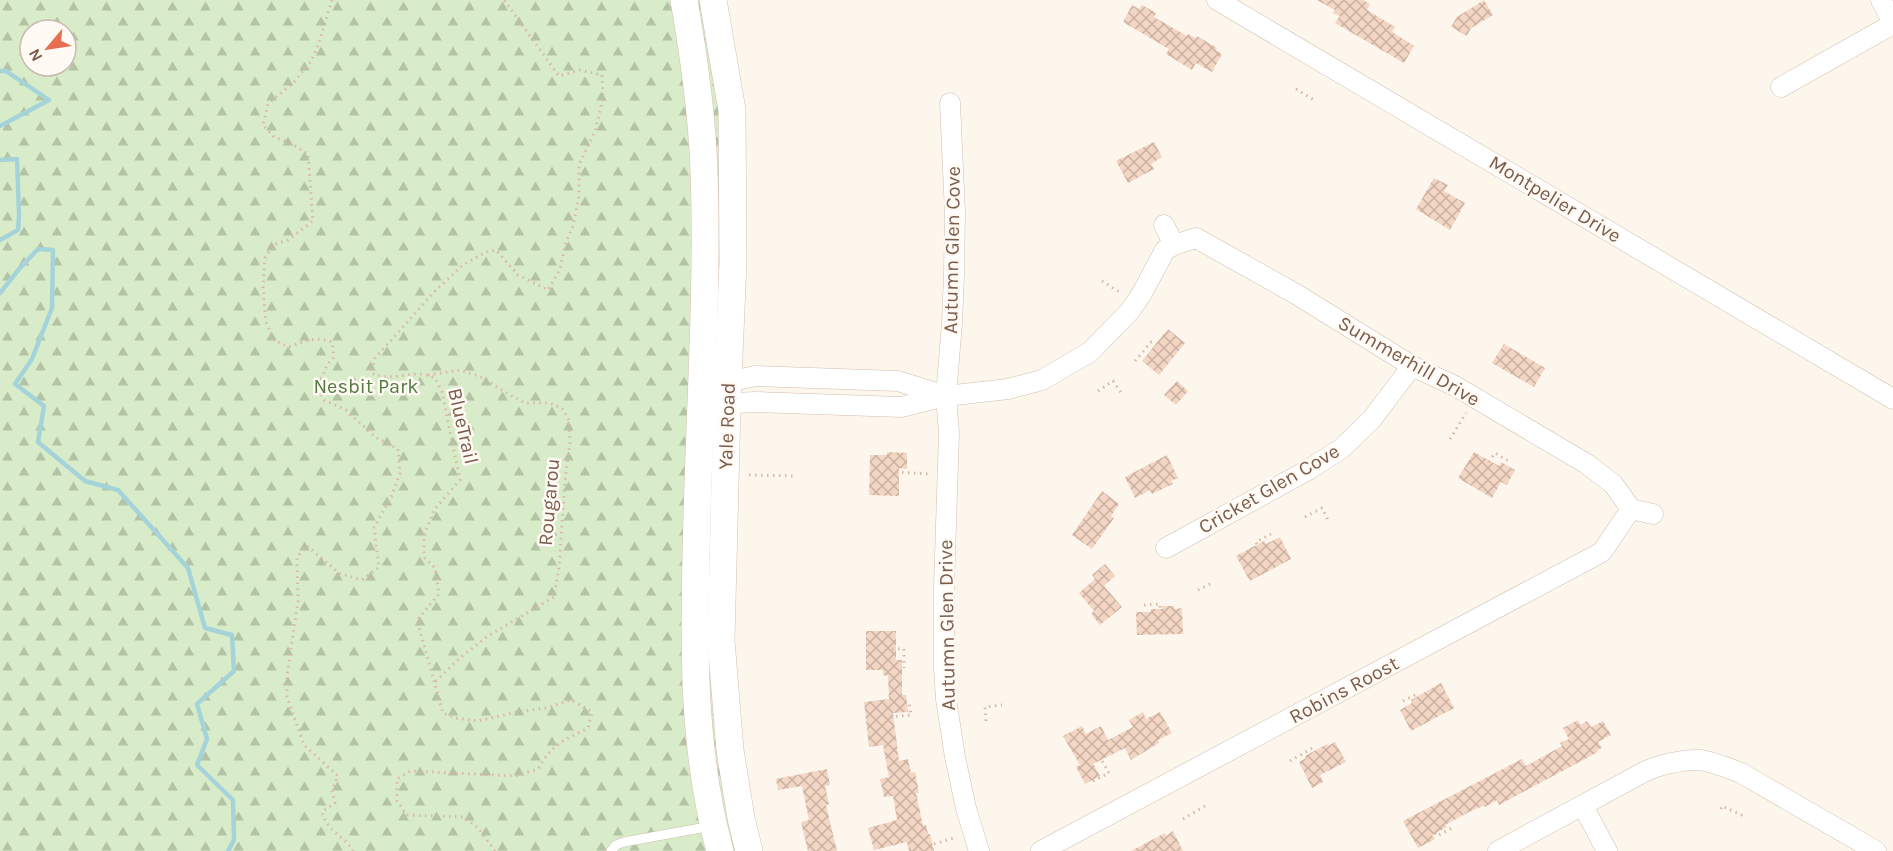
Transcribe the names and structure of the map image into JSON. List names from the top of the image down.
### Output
{
  "streets": {
    "main road": ["Yale Road"],
    "street": [
      "Montpelier Drive",
      "Autumn Glen Cove",
      "Summerhill Drive",
      "Cricket Glen Cove",
      "Autumn Glen Drive",
      "Robins Roost"
    ],
    "path": ["BlueTrail", "Rougarou"]
  },
  "crossings": [
    ["Autumn Glen Cove", "Autumn Glen Drive"],
    ["Summerhill Drive", "Cricket Glen Cove"],
    ["Summerhill Drive", "Robins Roost"],
    ["BlueTrail", "Rougarou"]
  ],
  "parks": ["Nesbit Park"],
  "north": "bottom left"
}
